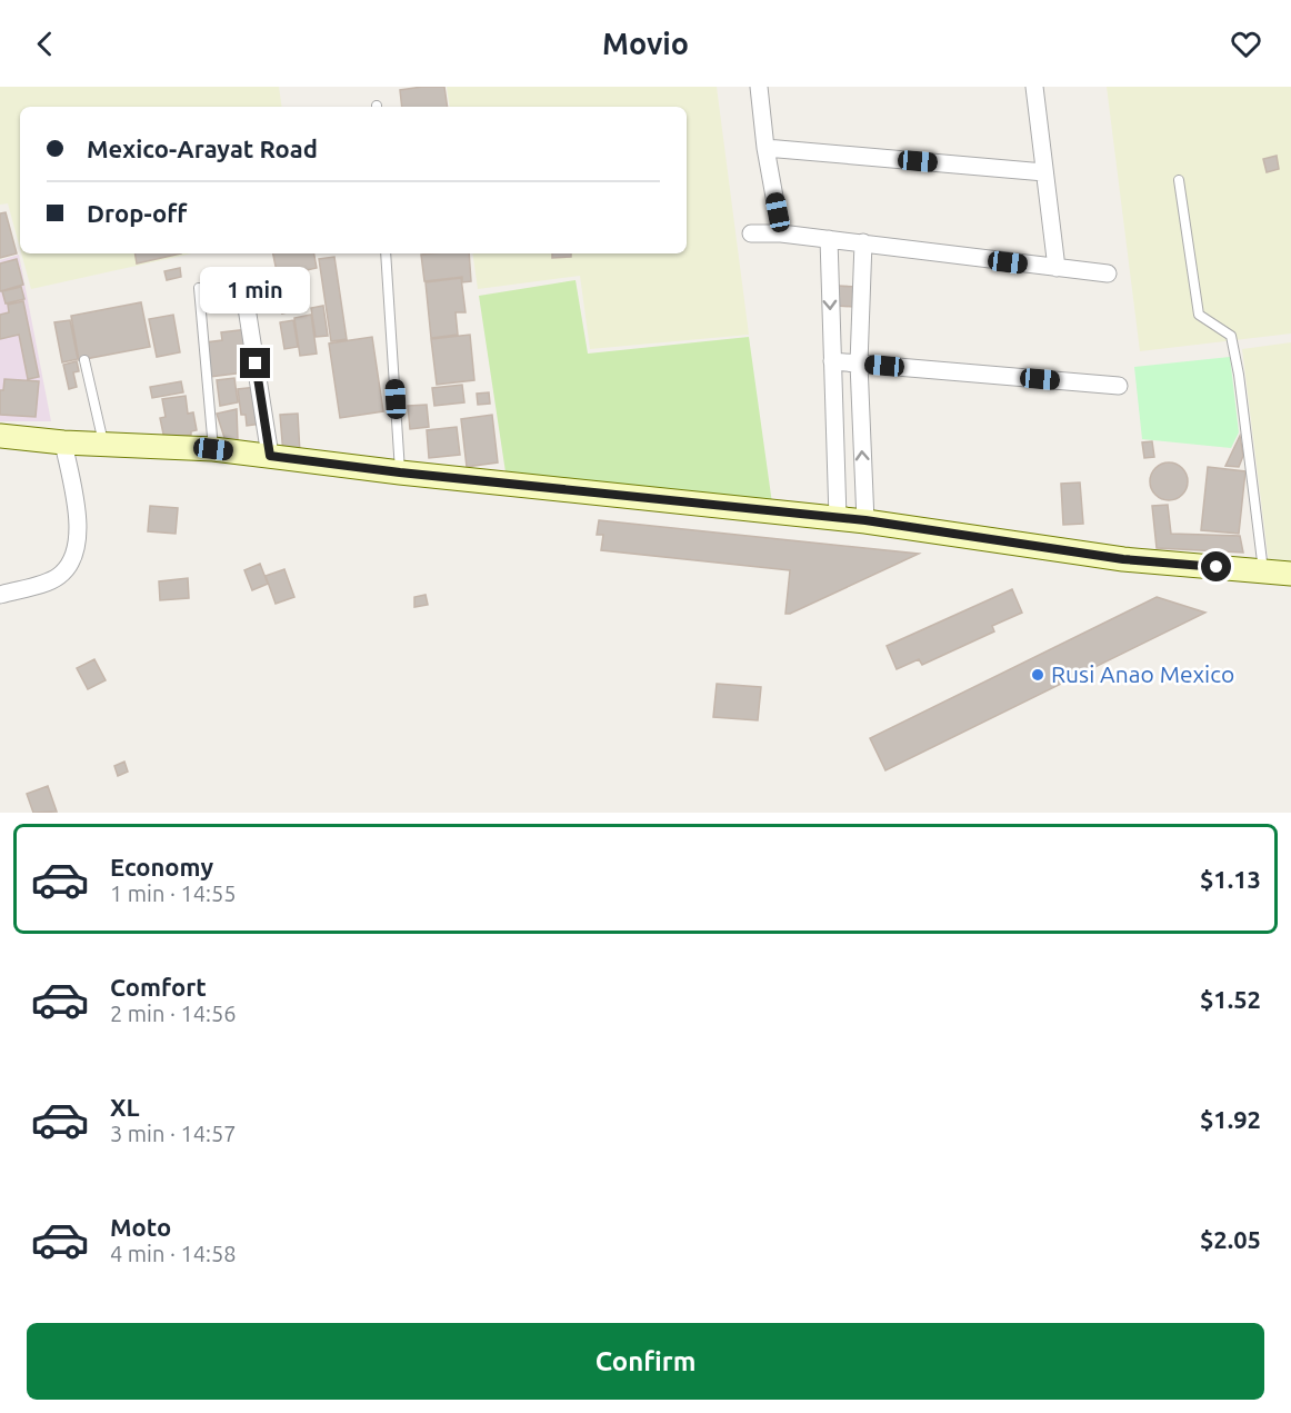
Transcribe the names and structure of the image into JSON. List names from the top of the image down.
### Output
{
  "places": ["Rusi Anao Mexico"],
  "page": {
    "header": "Movio",
    "banner": ["Mexico-Arayat Road", "Drop-off"],
    "bubble": "1 min",
    "list": [
      {
        "name": "Economy",
        "note": "1 min · 14:55",
        "value": "$1.13"
      },
      {
        "name": "Comfort",
        "note": "2 min · 14:56",
        "value": "$1.52"
      },
      {
        "name": "XL",
        "note": "3 min · 14:57",
        "value": "$1.92"
      },
      {
        "name": "Moto",
        "note": "4 min · 14:58",
        "value": "$2.05"
      }
    ],
    "buttons": "Confirm"
  }
}
